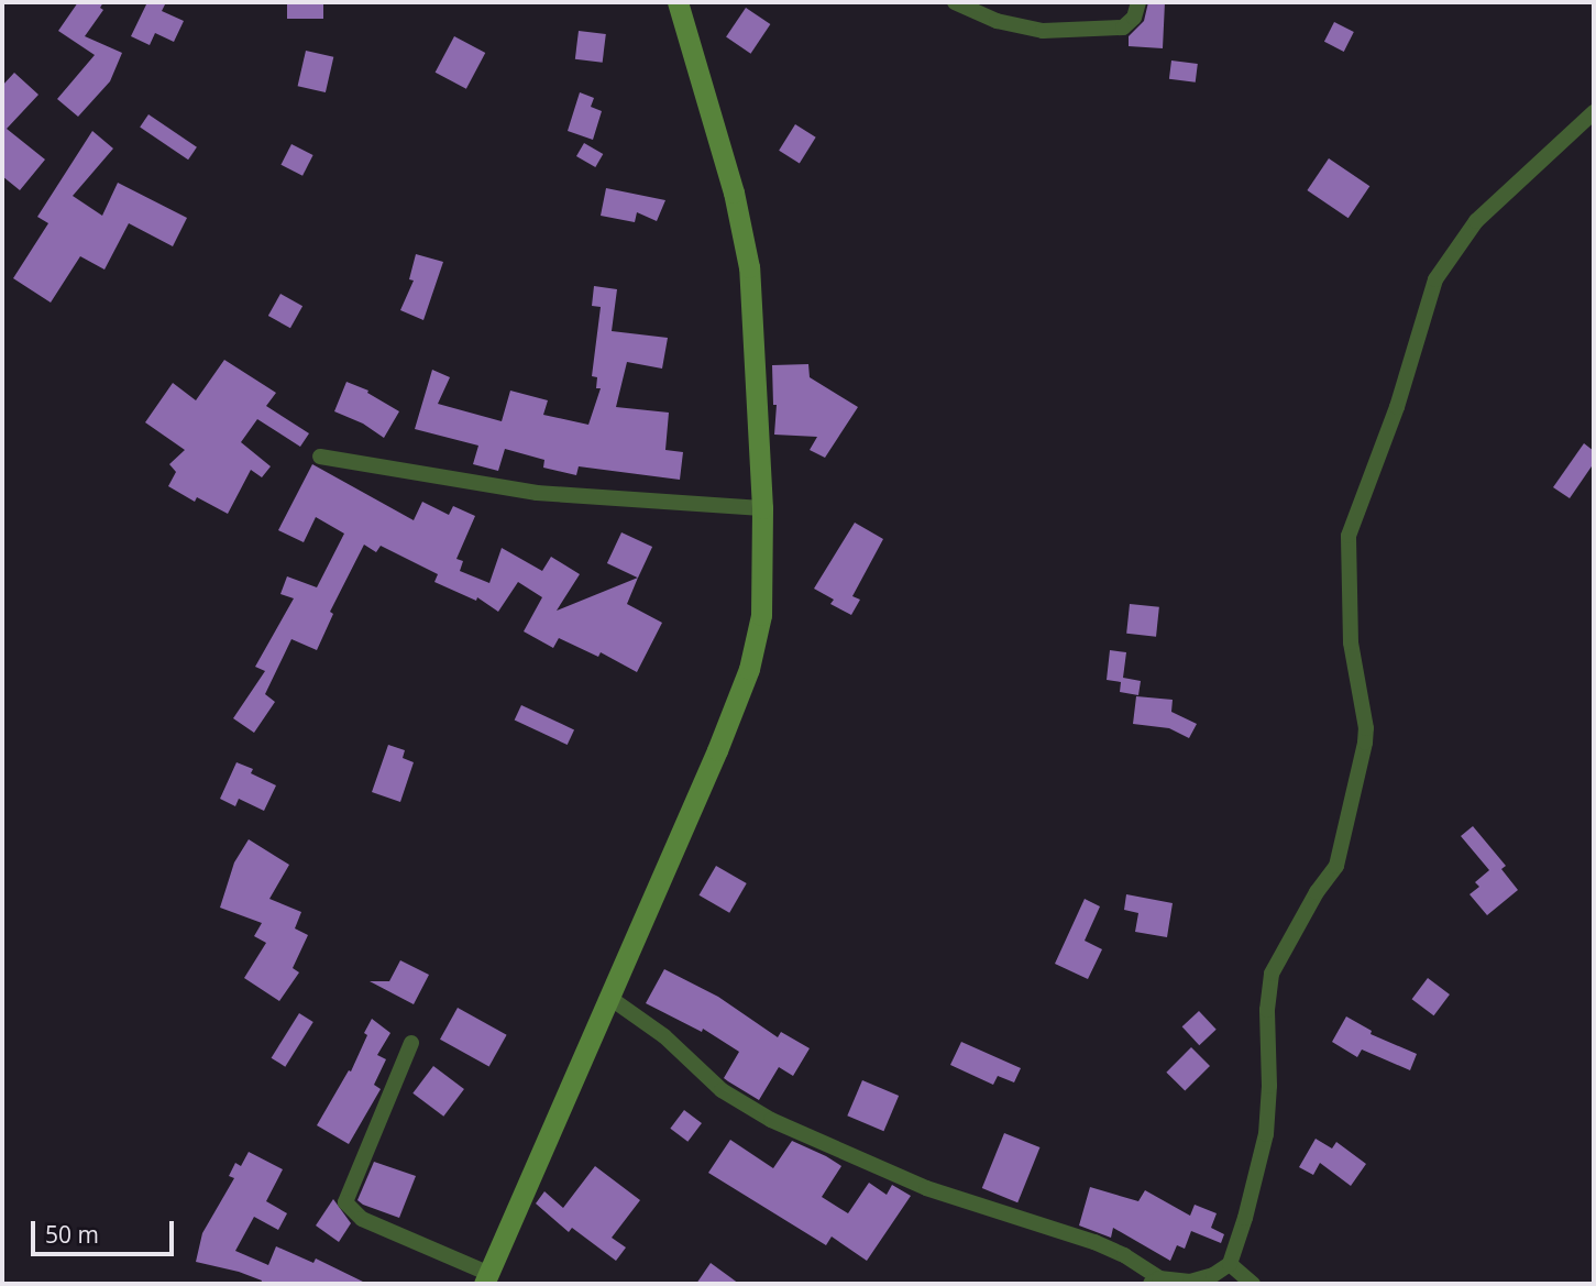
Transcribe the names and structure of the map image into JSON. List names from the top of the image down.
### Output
{
  "scale_bar": "50 m"
}
